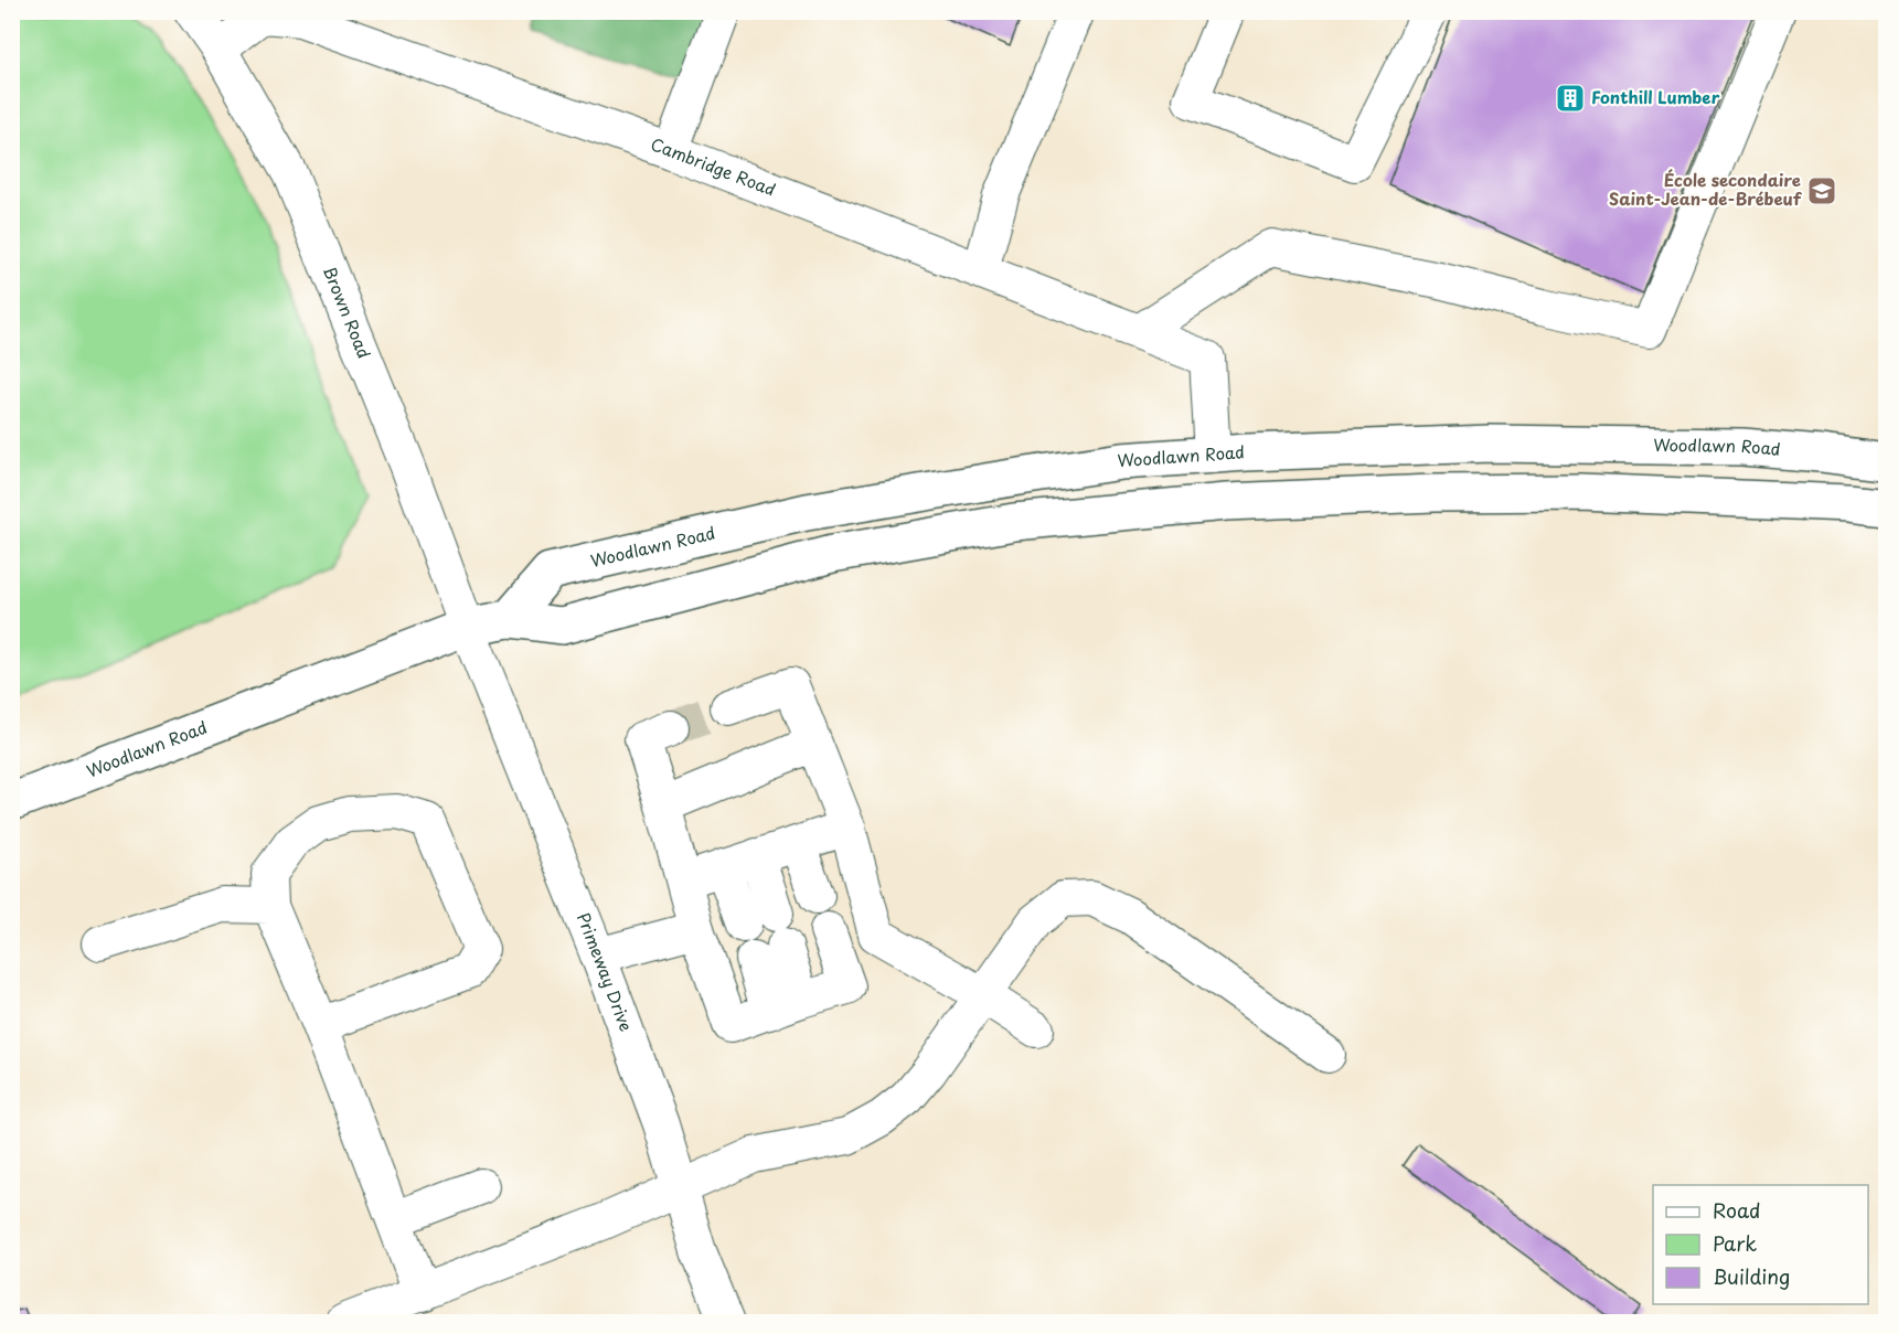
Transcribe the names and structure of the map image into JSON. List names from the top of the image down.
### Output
{
  "streets": {
    "main road": ["Woodlawn Road"],
    "street": ["Cambridge Road", "Brown Road", "Primeway Drive"]
  },
  "crossings": [
    ["Cambridge Road", "Brown Road"],
    ["Cambridge Road", "Woodlawn Road"],
    ["Brown Road", "Woodlawn Road"],
    ["Brown Road", "Primeway Drive"],
    ["Woodlawn Road", "Primeway Drive"]
  ],
  "places": {
    "building": ["Fonthill Lumber"],
    "school or university": ["École secondaire Saint-Jean-de-Brébeuf"]
  },
  "legend": ["Road", "Park", "Building"]
}
